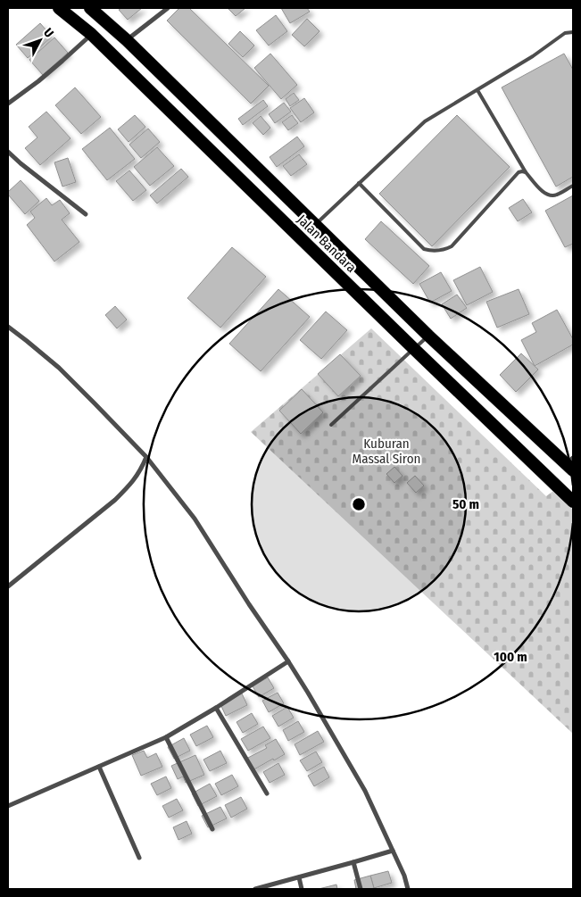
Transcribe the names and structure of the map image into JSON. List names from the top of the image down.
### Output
{
  "streets": {
    "highway": ["Jalan Bandara"]
  },
  "parks": ["Kuburan Massal Siron"],
  "north": "top right",
  "rings": ["50 m", "100 m"]
}
